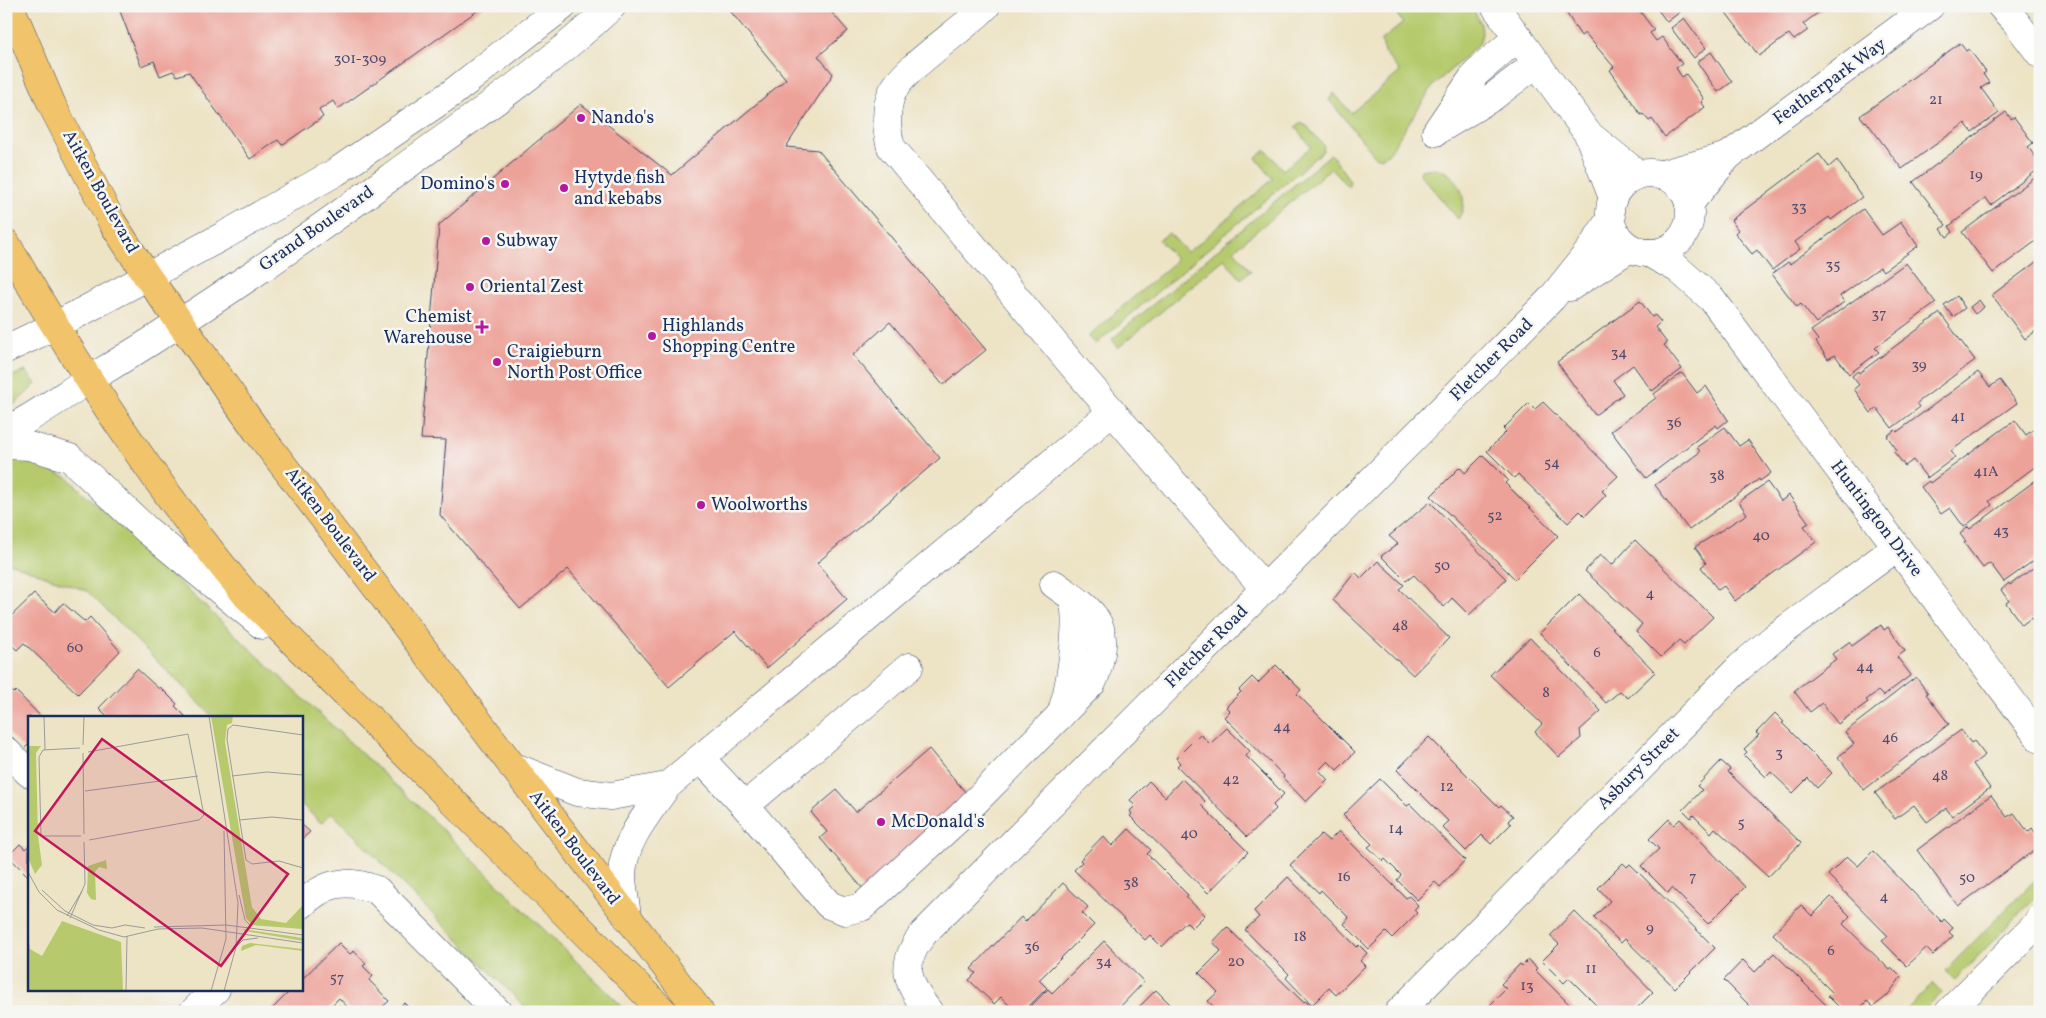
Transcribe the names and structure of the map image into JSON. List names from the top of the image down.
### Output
{
  "streets": {
    "main road": ["Aitken Boulevard"],
    "street": [
      "Featherpark Way",
      "Grand Boulevard",
      "Fletcher Road",
      "Huntington Drive",
      "Asbury Street"
    ]
  },
  "crossings": [
    ["Featherpark Way", "Fletcher Road"],
    ["Featherpark Way", "Huntington Drive"],
    ["Aitken Boulevard", "Grand Boulevard"],
    ["Fletcher Road", "Huntington Drive"],
    ["Huntington Drive", "Asbury Street"]
  ],
  "places": {
    "other": [
      "Nando's",
      "Domino's",
      "Hytyde fish and kebabs",
      "Subway",
      "Oriental Zest",
      "Highlands Shopping Centre",
      "Craigieburn North Post Office",
      "Woolworths",
      "McDonald's"
    ],
    "health": ["Chemist Warehouse"]
  },
  "house_numbers": [
    "301-309",
    "21",
    "19",
    "33",
    "35",
    "37",
    "34",
    "39",
    "41",
    "36",
    "54",
    "41A",
    "38",
    "52",
    "43",
    "40",
    "50",
    "4",
    "48",
    "60",
    "6",
    "44",
    "8",
    "44",
    "46",
    "3",
    "48",
    "42",
    "12",
    "5",
    "14",
    "40",
    "16",
    "7",
    "50",
    "38",
    "4",
    "9",
    "18",
    "36",
    "6",
    "34",
    "20",
    "11",
    "57",
    "13"
  ]
}
